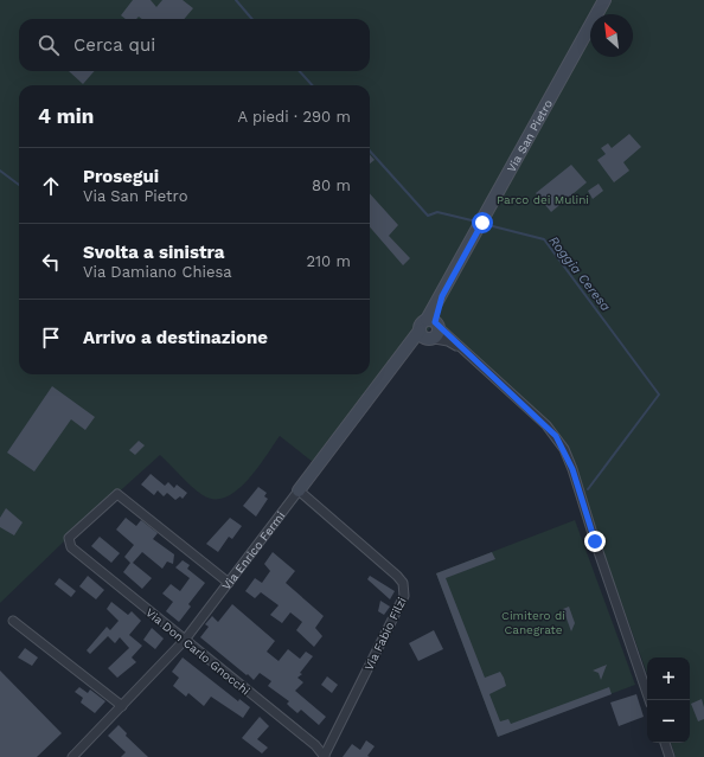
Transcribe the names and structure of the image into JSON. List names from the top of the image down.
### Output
{
  "streets": {
    "street": [
      "Via San Pietro",
      "Via Enrico Fermi",
      "Via Fabio Filzi",
      "Via Don Carlo Gnocchi"
    ]
  },
  "crossings": [
    ["Via Enrico Fermi", "Via Fabio Filzi"],
    ["Via Enrico Fermi", "Via Don Carlo Gnocchi"],
    ["Via Fabio Filzi", "Via Don Carlo Gnocchi"]
  ],
  "water": ["Roggia Ceresa"],
  "parks": ["Parco dei Mulini", "Cimitero di Canegrate"],
  "north": "top left",
  "page": {
    "search": "Cerca qui",
    "heading": ["4 min", "A piedi · 290 m"],
    "list": [
      ["Prosegui", "Via San Pietro", "80 m"],
      ["Svolta a sinistra", "Via Damiano Chiesa", "210 m"],
      "Arrivo a destinazione"
    ],
    "map_buttons": ["+", "−"]
  }
}
